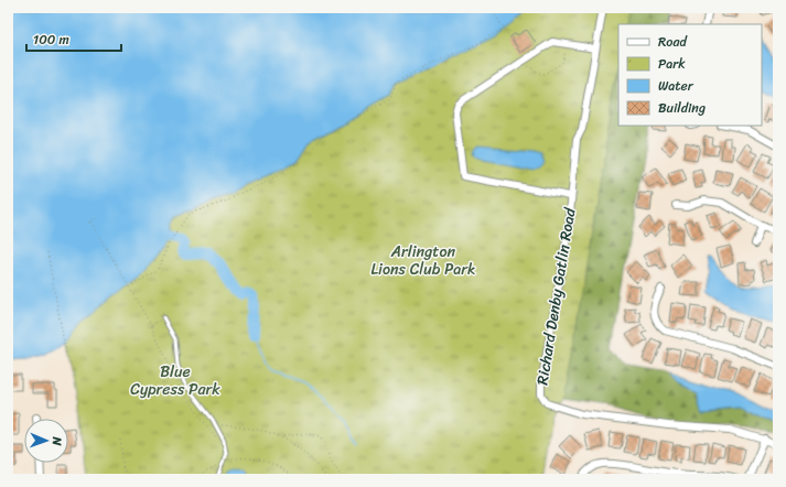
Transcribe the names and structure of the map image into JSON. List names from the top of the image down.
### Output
{
  "streets": {
    "street": ["Richard Denby Gatlin Road"]
  },
  "parks": ["Arlington Lions Club Park", "Blue Cypress Park"],
  "legend": [
    "Road",
    "Park",
    "Water",
    "Building"
  ],
  "scale_bar": "100 m",
  "north": "right"
}
